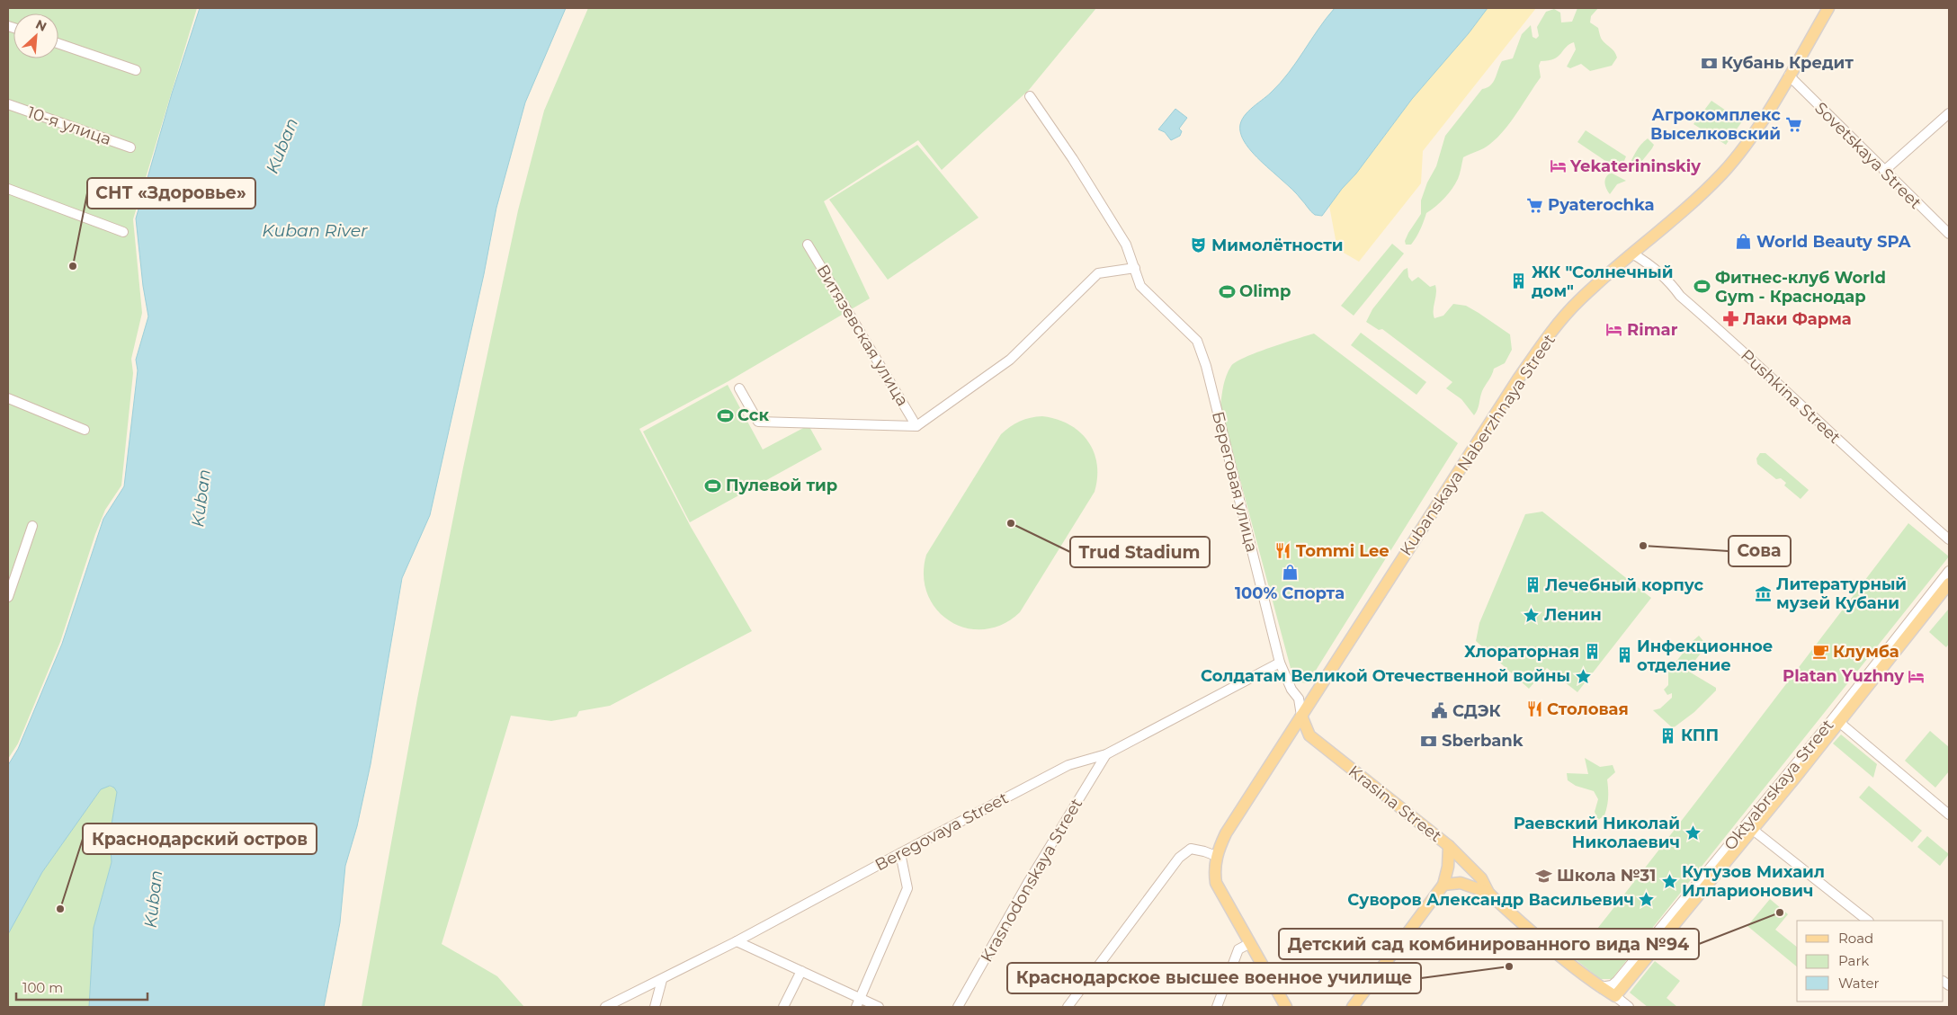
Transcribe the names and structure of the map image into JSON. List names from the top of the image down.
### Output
{
  "streets": {
    "main road": ["Kubanskaya Naberzhnaya Street", "Oktyabrskaya Street", "Krasina Street"],
    "street": [
      "10-я улица",
      "Sovetskaya Street",
      "Витязевская улица",
      "Pushkina Street",
      "Береговая улица",
      "Beregovaya Street",
      "Krasnodonskaya Street"
    ]
  },
  "crossings": [
    ["Sovetskaya Street", "Kubanskaya Naberzhnaya Street"],
    ["Pushkina Street", "Kubanskaya Naberzhnaya Street"],
    ["Kubanskaya Naberzhnaya Street", "Береговая улица"],
    ["Kubanskaya Naberzhnaya Street", "Krasina Street"],
    ["Береговая улица", "Krasina Street"],
    ["Береговая улица", "Beregovaya Street"],
    ["Oktyabrskaya Street", "Krasina Street"],
    ["Beregovaya Street", "Krasnodonskaya Street"]
  ],
  "water": ["Kuban", "Kuban River"],
  "places": {
    "bank": ["Кубань Кредит", "Sberbank"],
    "supermarket": ["Агрокомплекс Выселковский", "Pyaterochka"],
    "hotel": ["Yekaterininskiy", "Rimar", "Platan Yuzhny"],
    "shop": ["World Beauty SPA", "100% Спорта"],
    "theatre": ["Мимолётности"],
    "other": [
      "СНТ «Здоровье»",
      "Trud Stadium",
      "Сова",
      "Краснодарский остров",
      "Детский сад комбинированного вида №94",
      "Краснодарское высшее военное училище"
    ],
    "building": [
      "ЖК \"Солнечный дом\"",
      "Лечебный корпус",
      "Хлораторная",
      "Инфекционное отделение",
      "КПП"
    ],
    "sports": [
      "Фитнес-клуб World Gym - Краснодар",
      "Olimp",
      "Сск",
      "Пулевой тир"
    ],
    "pharmacy": ["Лаки Фарма"],
    "restaurant": ["Tommi Lee", "Столовая"],
    "museum": ["Литературный музей Кубани"],
    "place": [
      "Ленин",
      "Солдатам Великой Отечественной войны",
      "Раевский Николай Николаевич",
      "Кутузов Михаил Илларионович",
      "Суворов Александр Васильевич"
    ],
    "cafe": ["Клумба"],
    "public building": ["СДЭК"],
    "school or university": ["Школа №31"]
  },
  "legend": ["Road", "Park", "Water"],
  "scale_bar": "100 m",
  "north": "top right"
}
